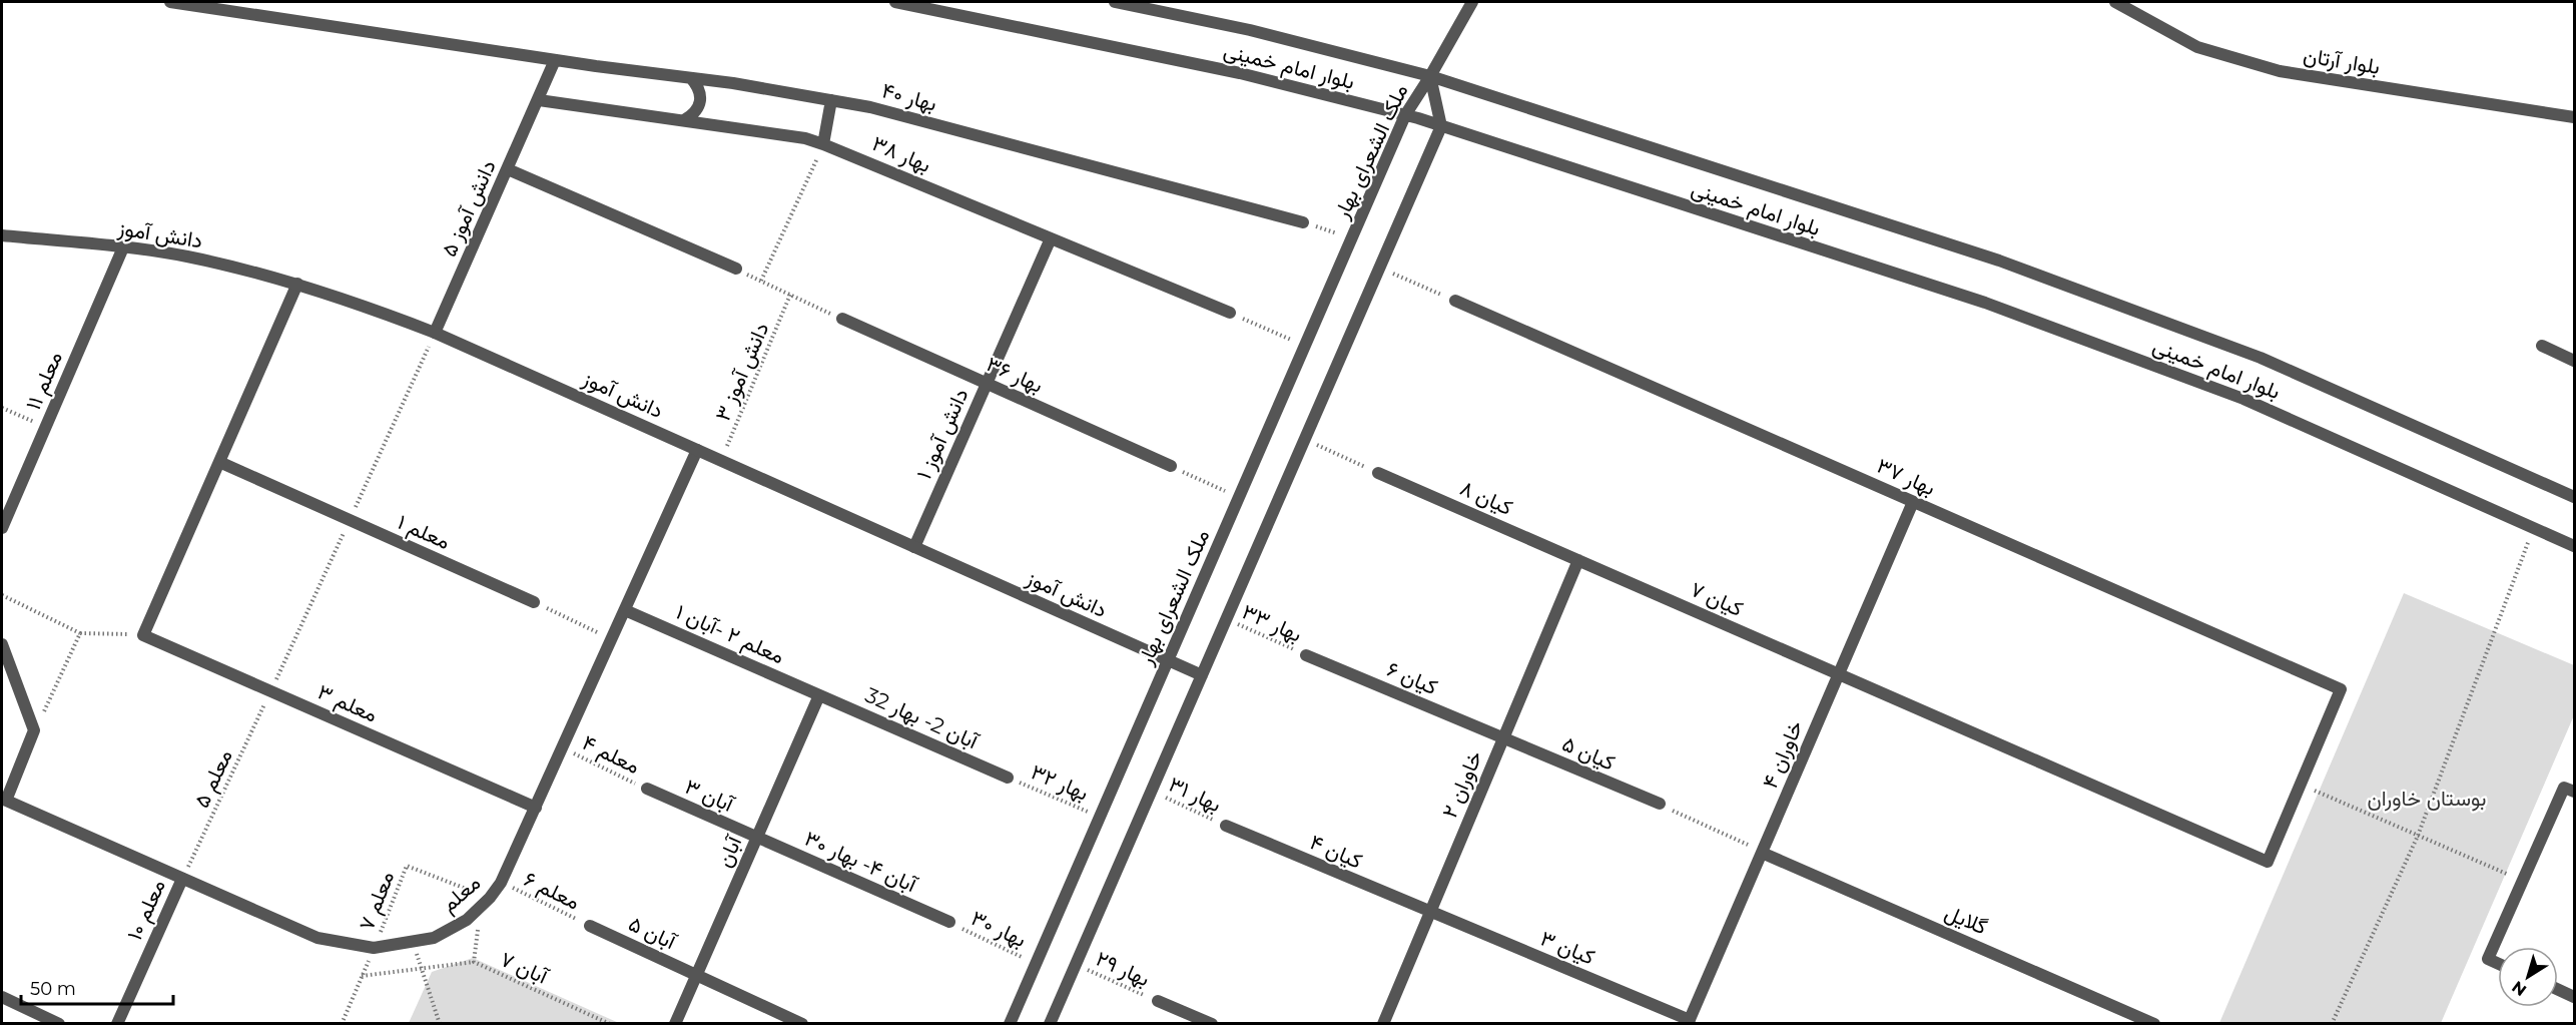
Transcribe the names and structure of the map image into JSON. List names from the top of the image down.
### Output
{
  "streets": {
    "street": [
      "بلوار آرتان",
      "بلوار امام خمینی",
      "بهار ۴۰",
      "ملک الشعرای بهار",
      "بهار ۳۸",
      "دانش آموز ۵",
      "دانش آموز",
      "بهار ۳۶",
      "معلم ۱۱",
      "دانش آموز ۱",
      "بهار ۳۷",
      "کیان ۸",
      "معلم ۱",
      "کیان ۷",
      "معلم ۲ -آبان ۱",
      "کیان ۶",
      "معلم ۳",
      "آبان 2- بهار 32",
      "کیان ۵",
      "خاوران ۴",
      "خاوران ۲",
      "آبان ۳",
      "آبان",
      "کیان ۴",
      "آبان ۴- بهار ۳۰",
      "معلم",
      "معلم ۱۰",
      "گلایل",
      "آبان ۵",
      "کیان ۳"
    ],
    "path": [
      "دانش آموز ۳",
      "بهار ۳۳",
      "معلم ۴",
      "معلم ۵",
      "بهار ۳۲",
      "بهار ۳۱",
      "معلم ۶",
      "معلم ۷",
      "بهار ۳۰",
      "آبان ۷",
      "بهار ۲۹"
    ]
  },
  "crossings": [
    ["بلوار امام خمینی", "ملک الشعرای بهار"],
    ["بهار ۴۰", "دانش آموز ۵"],
    ["ملک الشعرای بهار", "دانش آموز"],
    ["ملک الشعرای بهار", "بهار ۳۲"],
    ["ملک الشعرای بهار", "بهار ۳۰"],
    ["بهار ۳۸", "دانش آموز ۵"],
    ["بهار ۳۸", "دانش آموز ۱"],
    ["دانش آموز ۵", "دانش آموز"],
    ["دانش آموز", "دانش آموز ۳"],
    ["دانش آموز", "معلم ۱۱"],
    ["دانش آموز", "دانش آموز ۱"],
    ["دانش آموز", "معلم"],
    ["بهار ۳۶", "دانش آموز ۱"],
    ["بهار ۳۷", "کیان ۷"],
    ["بهار ۳۷", "خاوران ۴"],
    ["کیان ۸", "کیان ۷"],
    ["کیان ۸", "خاوران ۲"],
    ["کیان ۷", "خاوران ۴"],
    ["کیان ۷", "خاوران ۲"],
    ["بهار ۳۳", "کیان ۶"],
    ["معلم ۲ -آبان ۱", "آبان 2- بهار 32"],
    ["معلم ۲ -آبان ۱", "آبان"],
    ["معلم ۲ -آبان ۱", "معلم"],
    ["کیان ۶", "کیان ۵"],
    ["کیان ۶", "خاوران ۲"],
    ["معلم ۳", "معلم ۵"],
    ["معلم ۳", "معلم"],
    ["آبان 2- بهار 32", "بهار ۳۲"],
    ["آبان 2- بهار 32", "آبان"],
    ["کیان ۵", "خاوران ۲"],
    ["معلم ۴", "آبان ۳"],
    ["معلم ۴", "معلم"],
    ["خاوران ۴", "گلایل"],
    ["خاوران ۴", "کیان ۳"],
    ["معلم ۵", "معلم"],
    ["معلم ۵", "معلم ۱۰"],
    ["خاوران ۲", "کیان ۴"],
    ["خاوران ۲", "کیان ۳"],
    ["بهار ۳۱", "کیان ۴"],
    ["آبان ۳", "آبان"],
    ["آبان ۳", "آبان ۴- بهار ۳۰"],
    ["آبان", "آبان ۴- بهار ۳۰"],
    ["آبان", "آبان ۵"],
    ["کیان ۴", "کیان ۳"],
    ["آبان ۴- بهار ۳۰", "بهار ۳۰"],
    ["معلم ۶", "معلم"],
    ["معلم ۶", "آبان ۵"],
    ["معلم", "معلم ۷"],
    ["معلم", "معلم ۱۰"],
    ["معلم", "آبان ۷"]
  ],
  "parks": ["بوستان خاوران"],
  "scale_bar": "50 m",
  "north": "bottom left"
}
